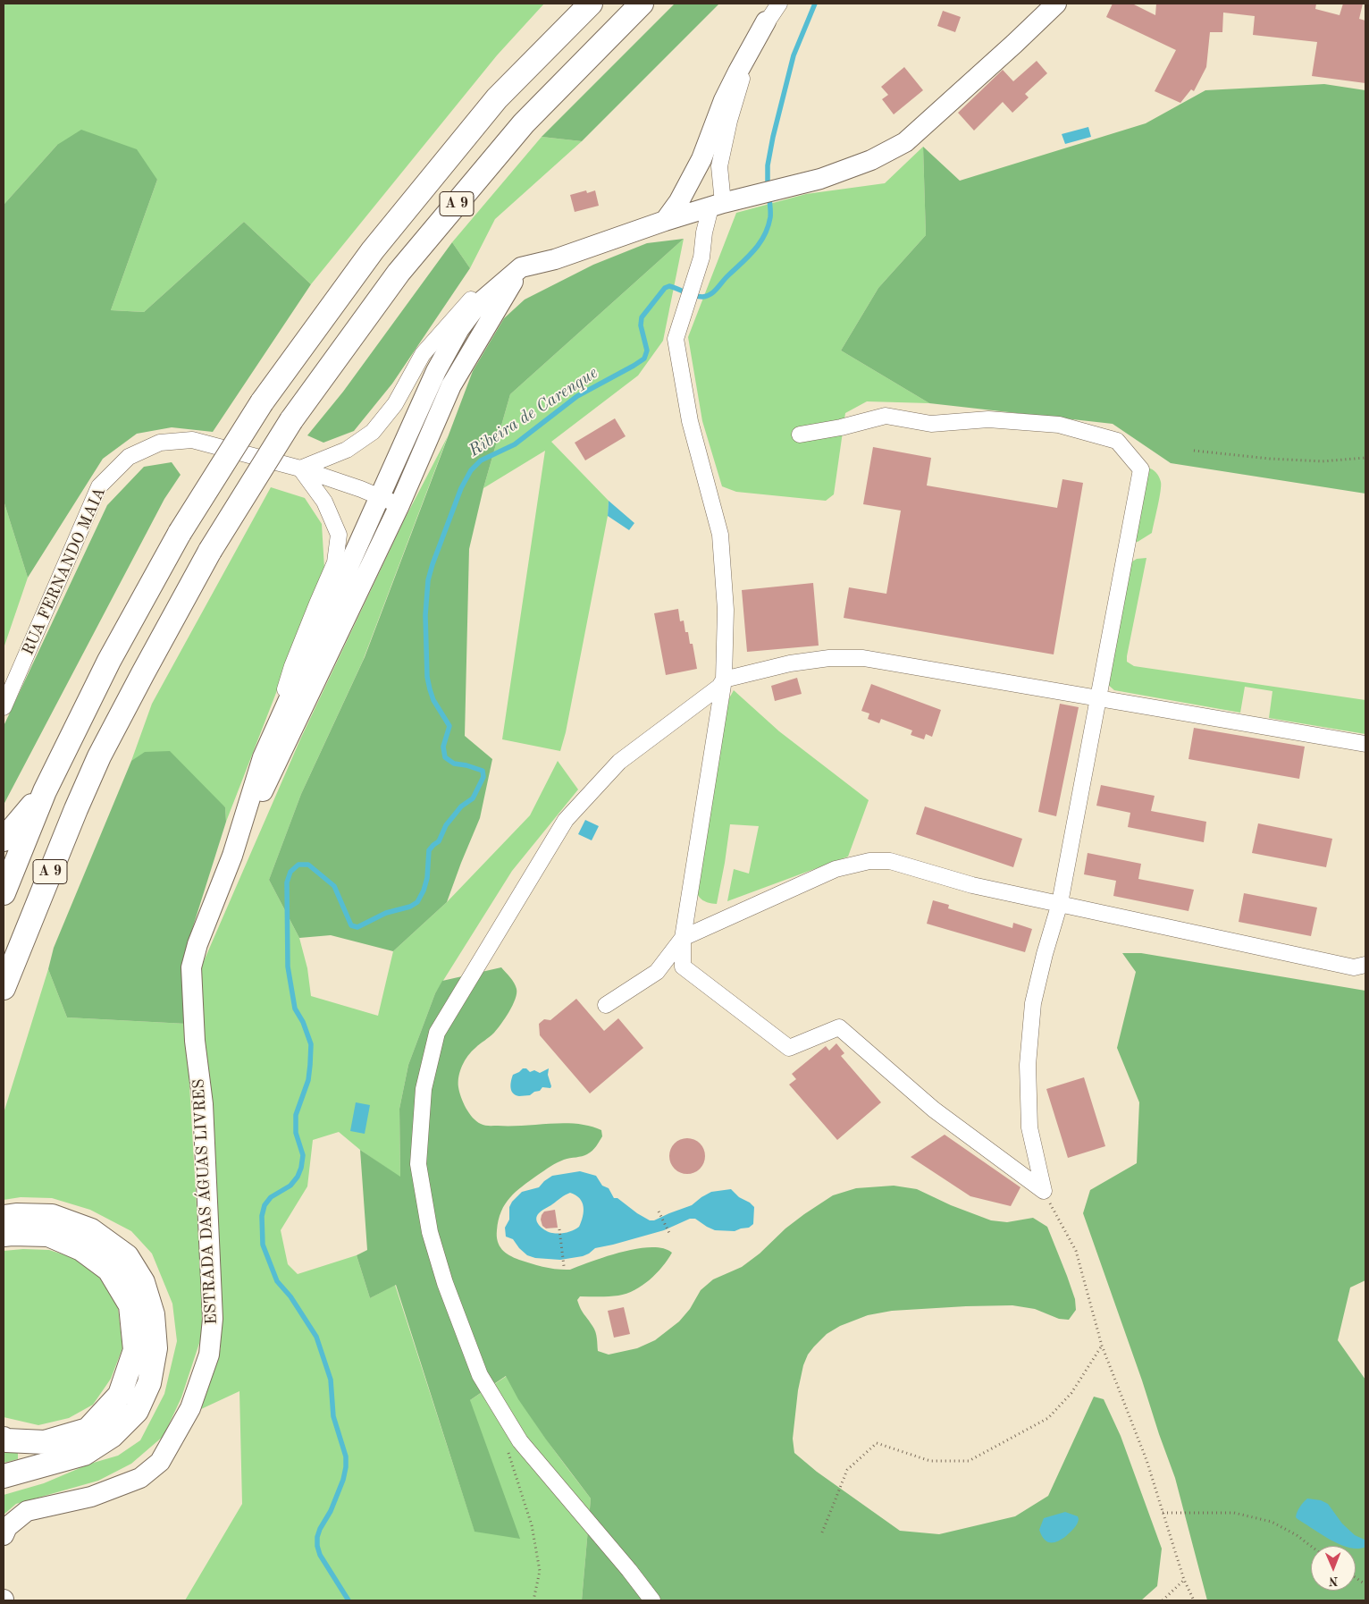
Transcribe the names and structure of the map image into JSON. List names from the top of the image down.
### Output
{
  "streets": {
    "highway": ["A 9"],
    "main road": ["ESTRADA DAS ÁGUAS LIVRES"],
    "street": ["RUA FERNANDO MAIA"]
  },
  "water": ["Ribeira de Carenque"],
  "north": "bottom"
}
